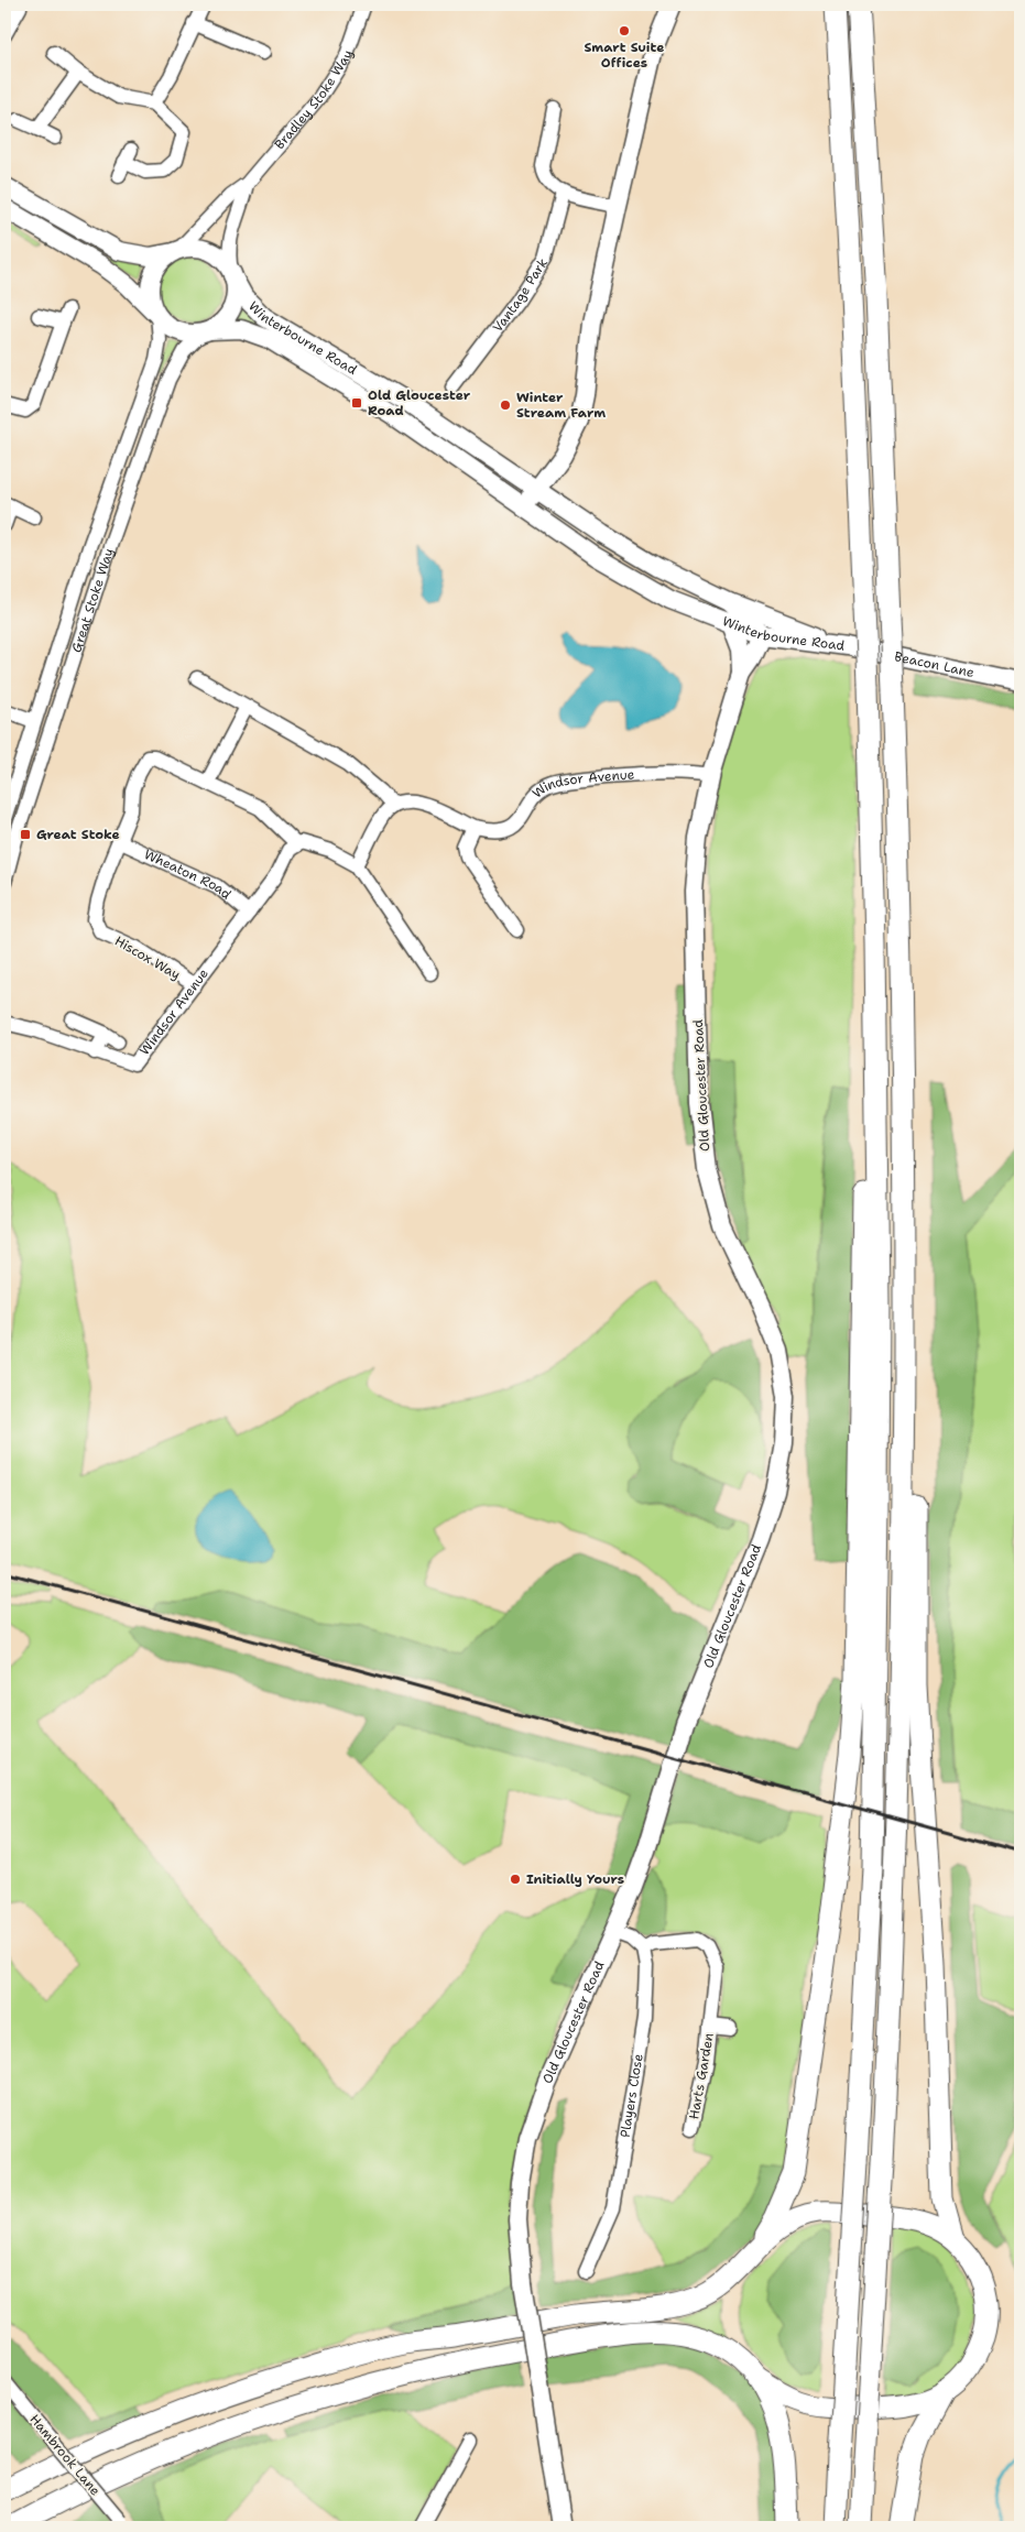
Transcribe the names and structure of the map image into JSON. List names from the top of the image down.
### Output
{
  "streets": {
    "main road": ["Winterbourne Road", "Beacon Lane", "Old Gloucester Road"],
    "street": [
      "Bradley Stoke Way",
      "Vantage Park",
      "Great Stoke Way",
      "Windsor Avenue",
      "Wheaton Road",
      "Hiscox Way",
      "Harts Garden",
      "Players Close",
      "Hambrook Lane"
    ]
  },
  "crossings": [
    ["Bradley Stoke Way", "Winterbourne Road"],
    ["Bradley Stoke Way", "Great Stoke Way"],
    ["Winterbourne Road", "Great Stoke Way"],
    ["Winterbourne Road", "Beacon Lane"],
    ["Winterbourne Road", "Old Gloucester Road"],
    ["Windsor Avenue", "Wheaton Road"],
    ["Windsor Avenue", "Hiscox Way"],
    ["Windsor Avenue", "Old Gloucester Road"],
    ["Wheaton Road", "Hiscox Way"],
    ["Harts Garden", "Players Close"]
  ],
  "places": {
    "other": ["Smart Suite Offices", "Winter Stream Farm", "Initially Yours"],
    "transit": ["Old Gloucester Road", "Great Stoke"]
  }
}
